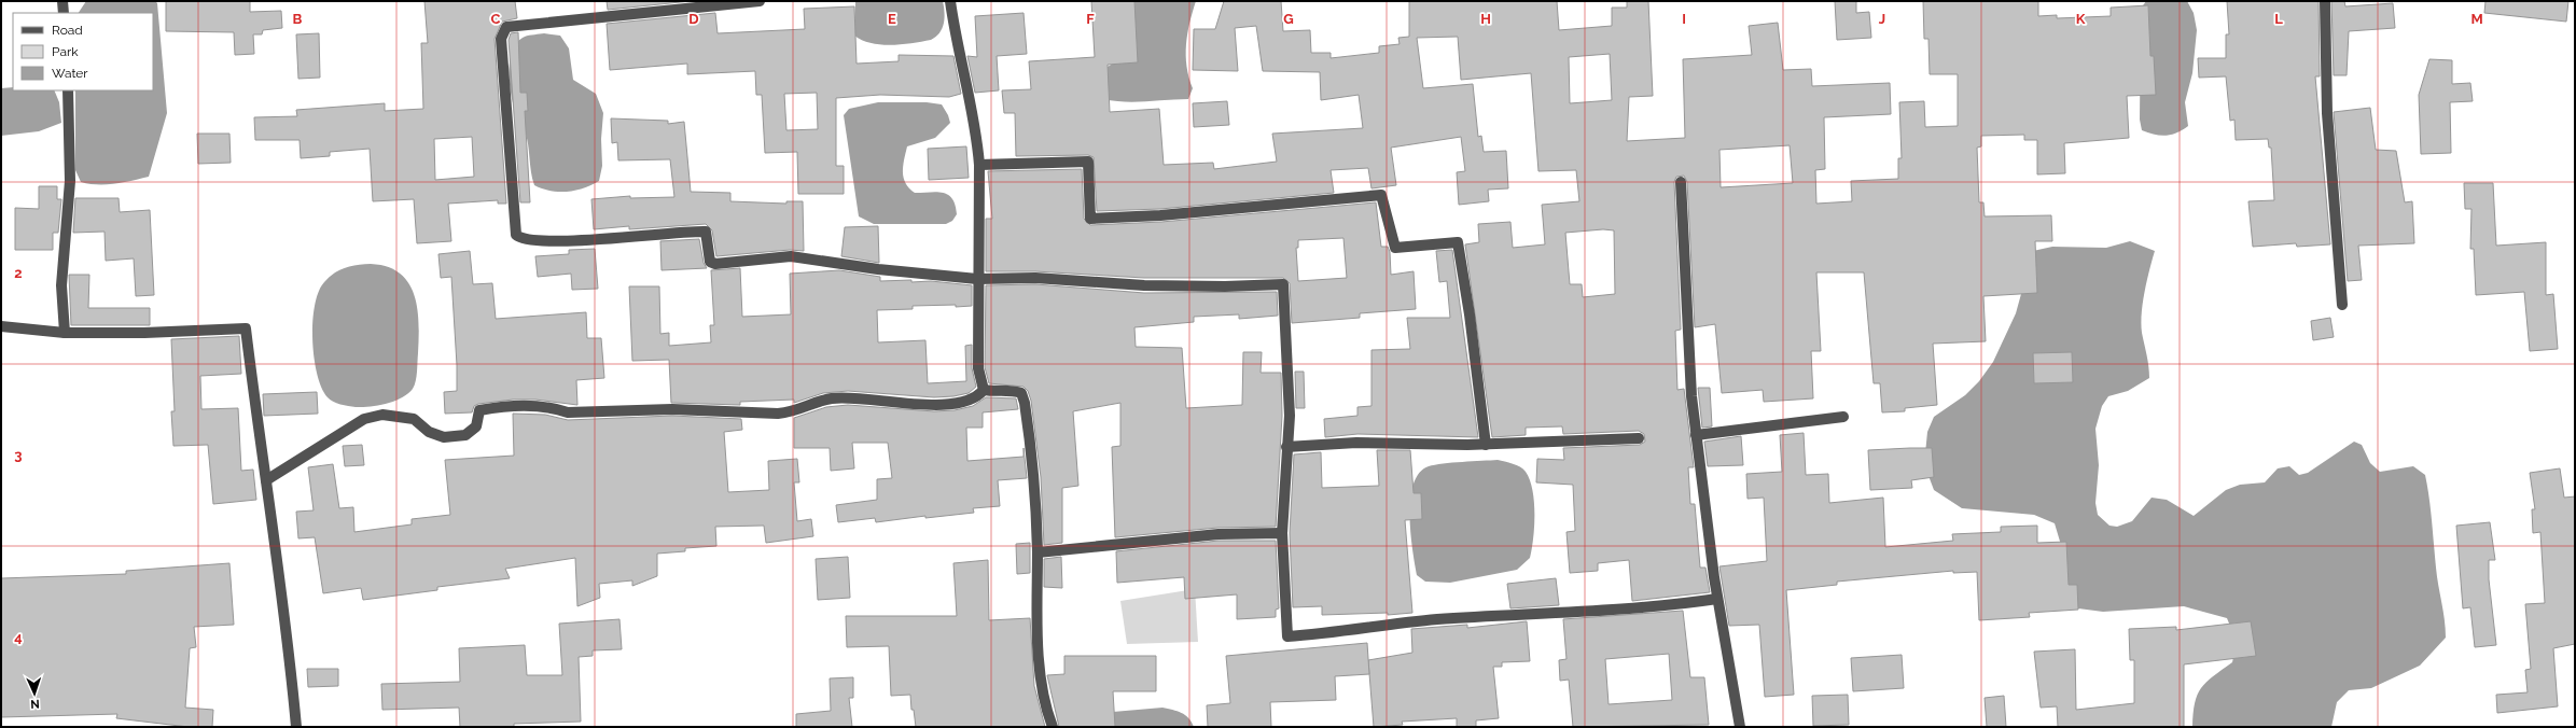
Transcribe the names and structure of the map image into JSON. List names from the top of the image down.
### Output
{
  "legend": ["Road", "Park", "Water"],
  "north": "bottom",
  "grid": {
    "columns": [
      "B",
      "C",
      "D",
      "E",
      "F",
      "G",
      "H",
      "I",
      "J",
      "K",
      "L",
      "M"
    ],
    "rows": ["2", "3", "4"]
  }
}
